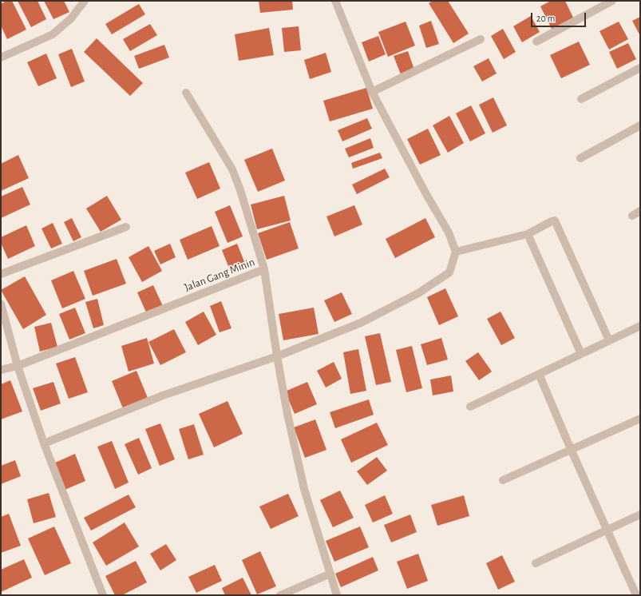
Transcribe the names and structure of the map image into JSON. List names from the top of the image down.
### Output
{
  "streets": {
    "street": ["Jalan Gang Minin"]
  },
  "scale_bar": "20 m"
}
